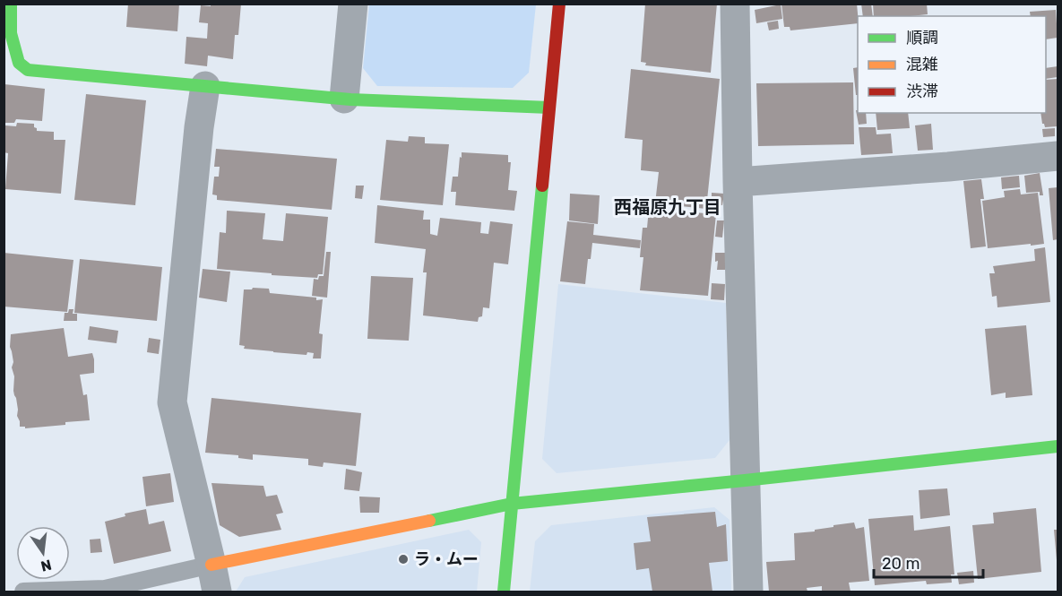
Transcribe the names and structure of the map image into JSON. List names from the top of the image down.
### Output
{
  "districts": ["西福原九丁目"],
  "places": ["ラ・ムー"],
  "legend": ["順調", "混雑", "渋滞"],
  "scale_bar": "20 m",
  "north": "bottom"
}
